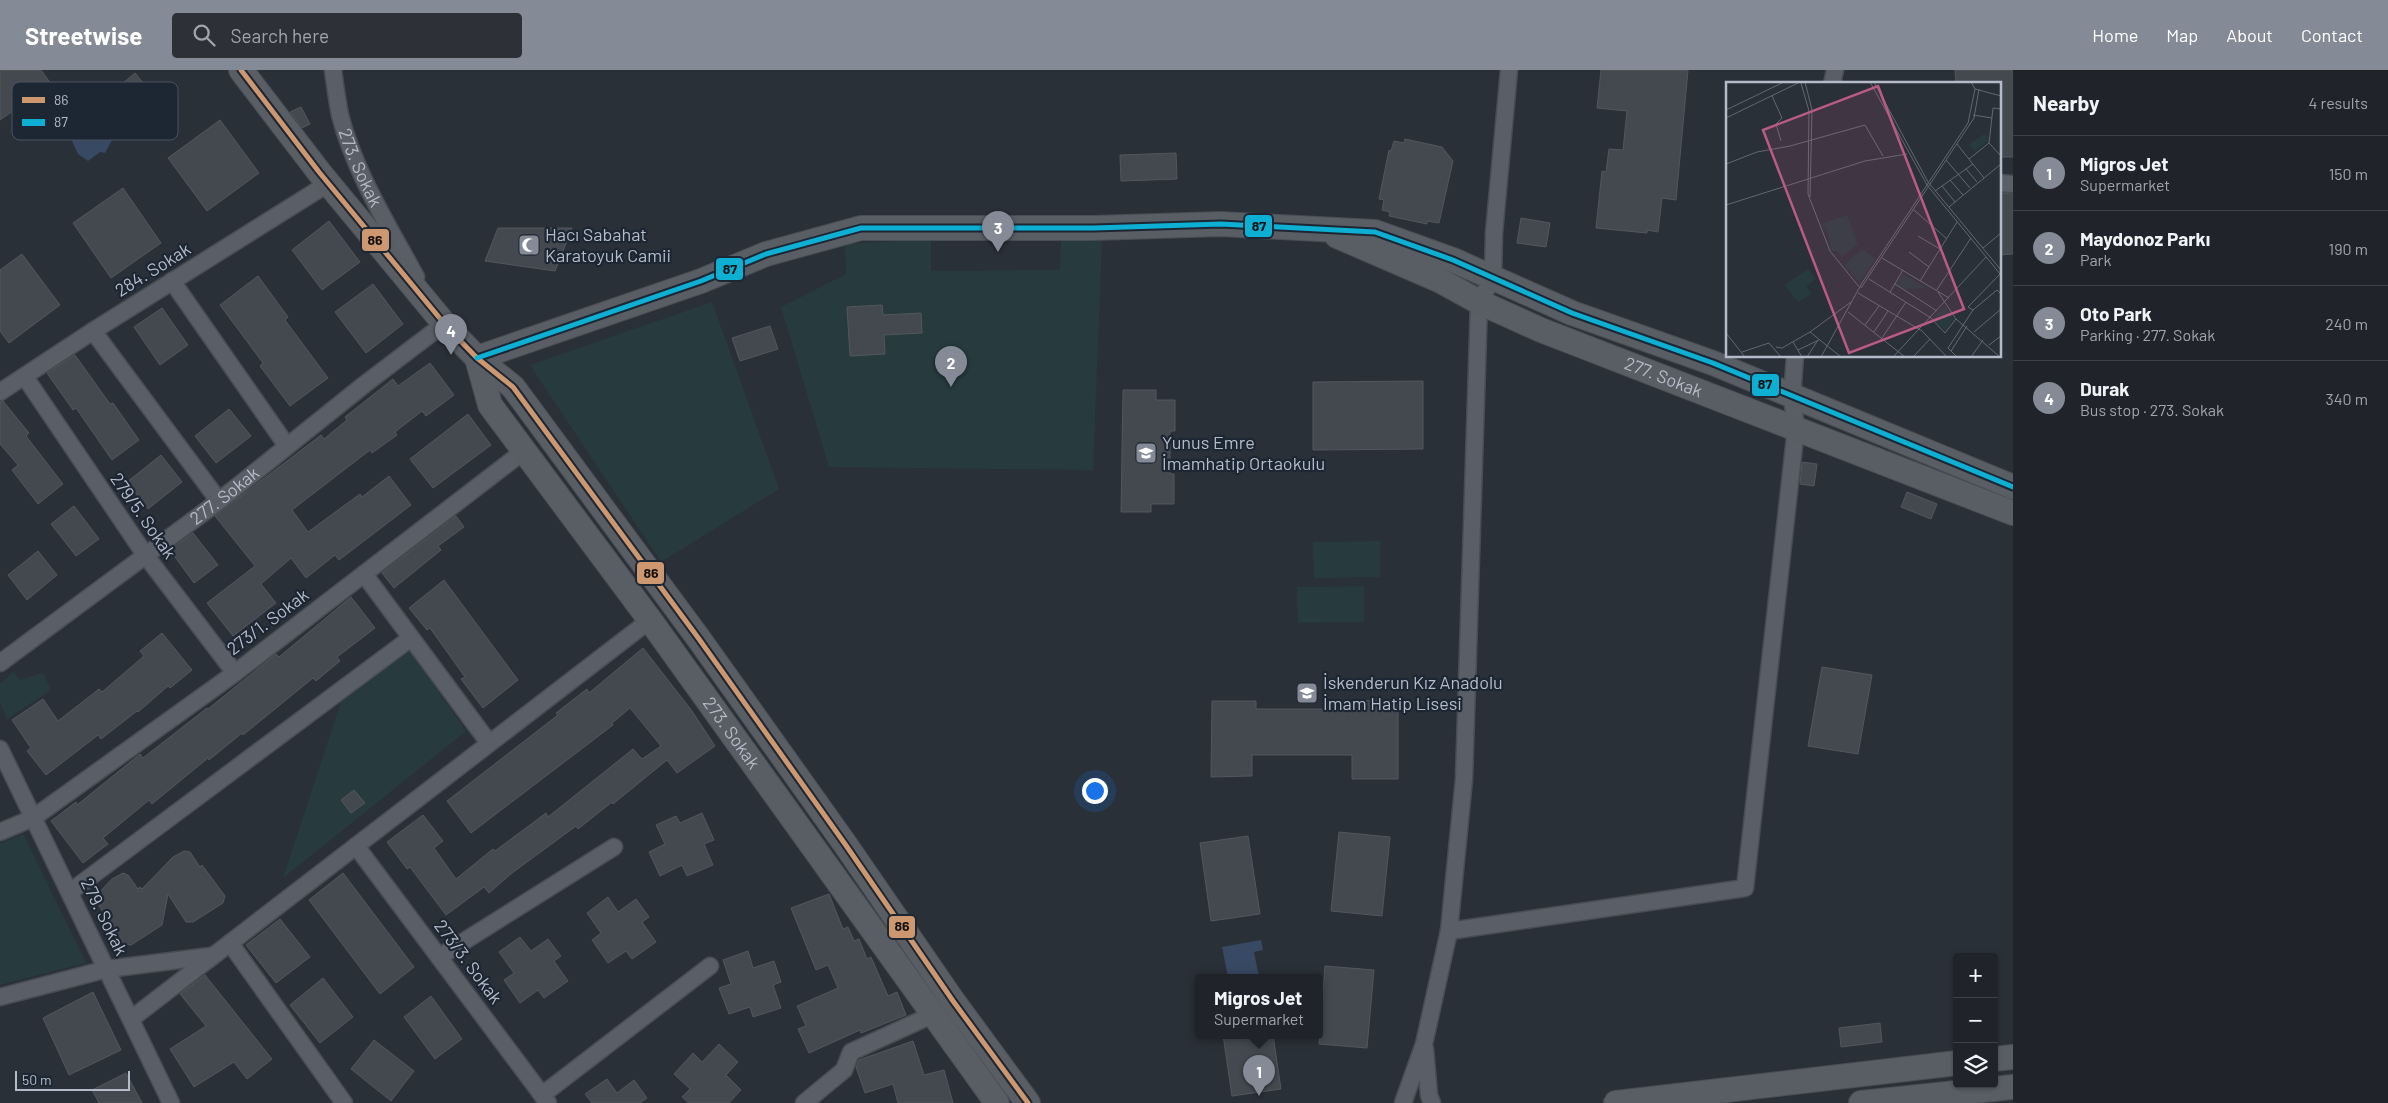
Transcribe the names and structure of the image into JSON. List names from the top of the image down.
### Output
{
  "streets": {
    "street": [
      "273. Sokak",
      "284. Sokak",
      "277. Sokak",
      "279/5. Sokak",
      "273/1. Sokak",
      "279. Sokak",
      "273/3. Sokak"
    ]
  },
  "crossings": [
    ["273. Sokak", "284. Sokak"],
    ["273. Sokak", "277. Sokak"],
    ["273. Sokak", "273/1. Sokak"],
    ["284. Sokak", "279/5. Sokak"],
    ["277. Sokak", "279/5. Sokak"],
    ["279/5. Sokak", "273/1. Sokak"],
    ["273/1. Sokak", "279. Sokak"]
  ],
  "places": {
    "mosque": ["Hacı Sabahat Karatoyuk Camii"],
    "school or university": ["Yunus Emre İmamhatip Ortaokulu", "İskenderun Kız Anadolu İmam Hatip Lisesi"]
  },
  "lines": ["transit line 86", "transit line 87"],
  "legend": ["86", "87"],
  "scale_bar": "50 m",
  "page": {
    "header": "Streetwise",
    "search": "Search here",
    "nav": [
      "Home",
      "Map",
      "About",
      "Contact"
    ],
    "heading": ["Nearby", "4 results"],
    "list": [
      {
        "mark": "1",
        "name": "Migros Jet",
        "note": "Supermarket",
        "value": "150 m"
      },
      {
        "mark": "2",
        "name": "Maydonoz Parkı",
        "note": "Park",
        "value": "190 m"
      },
      {
        "mark": "3",
        "name": "Oto Park",
        "note": "Parking · 277. Sokak",
        "value": "240 m"
      },
      {
        "mark": "4",
        "name": "Durak",
        "note": "Bus stop · 273. Sokak",
        "value": "340 m"
      }
    ],
    "pins": [
      "3",
      "4",
      "2",
      "1"
    ],
    "map_buttons": ["+", "−"],
    "popup": ["Migros Jet", "Supermarket"],
    "scale": "50 m"
  }
}
